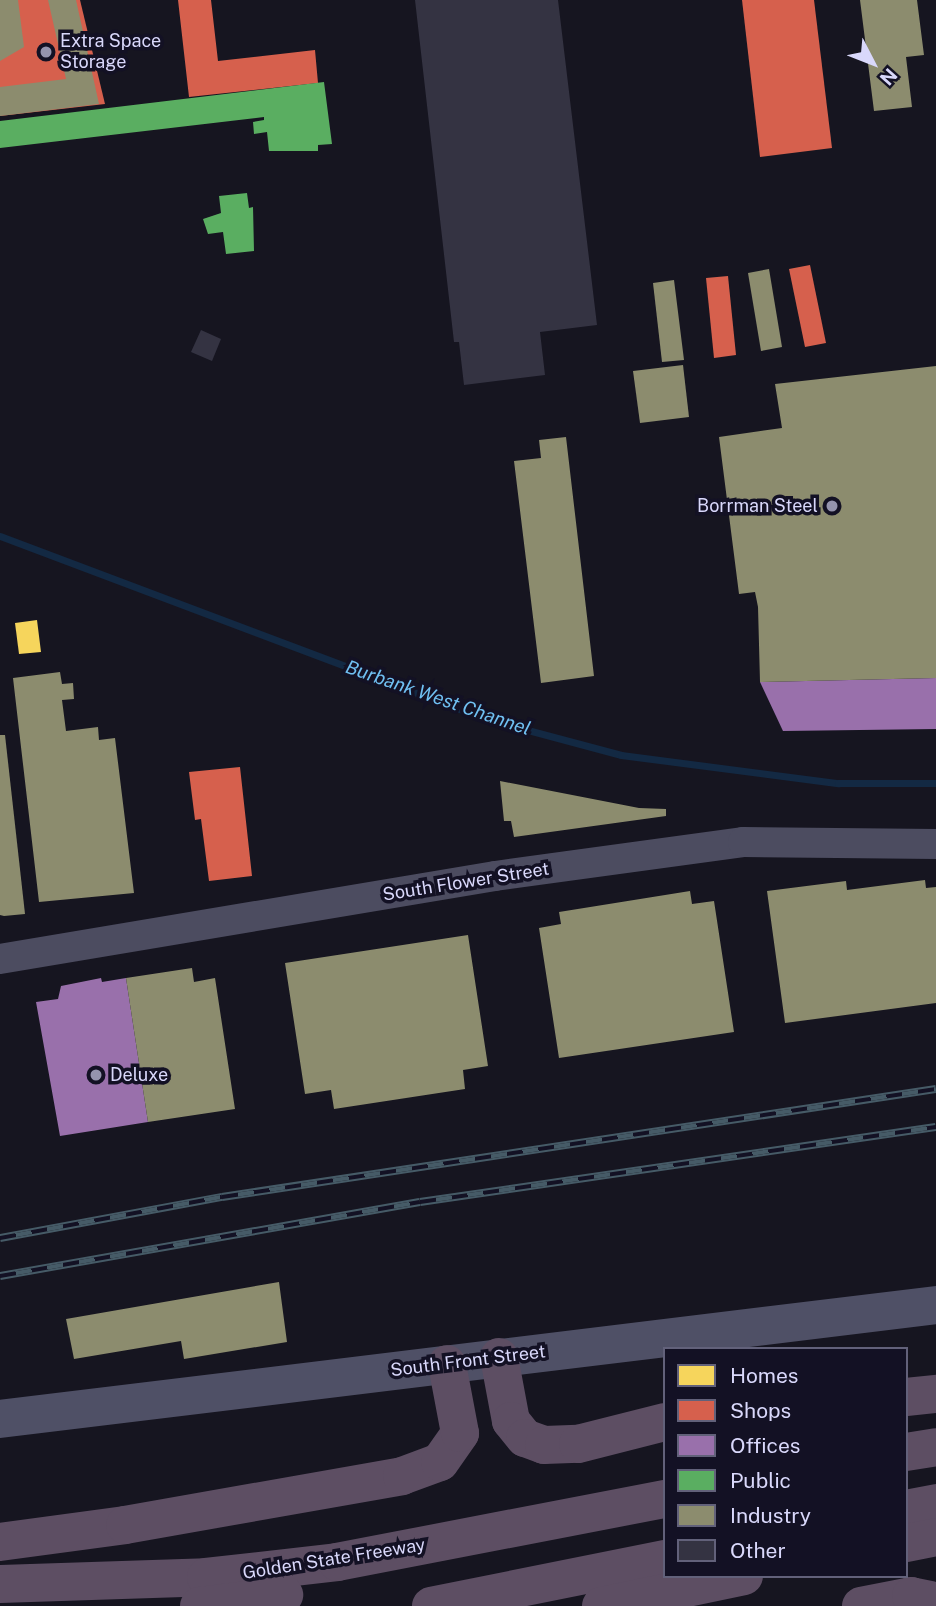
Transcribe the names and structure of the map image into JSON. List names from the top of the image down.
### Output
{
  "streets": {
    "highway": ["Golden State Freeway"],
    "main road": ["South Front Street"],
    "street": ["South Flower Street"]
  },
  "water": ["Burbank West Channel"],
  "places": ["Extra Space Storage", "Borrman Steel", "Deluxe"],
  "legend": [
    "Homes",
    "Shops",
    "Offices",
    "Public",
    "Industry",
    "Other"
  ],
  "north": "bottom right"
}
